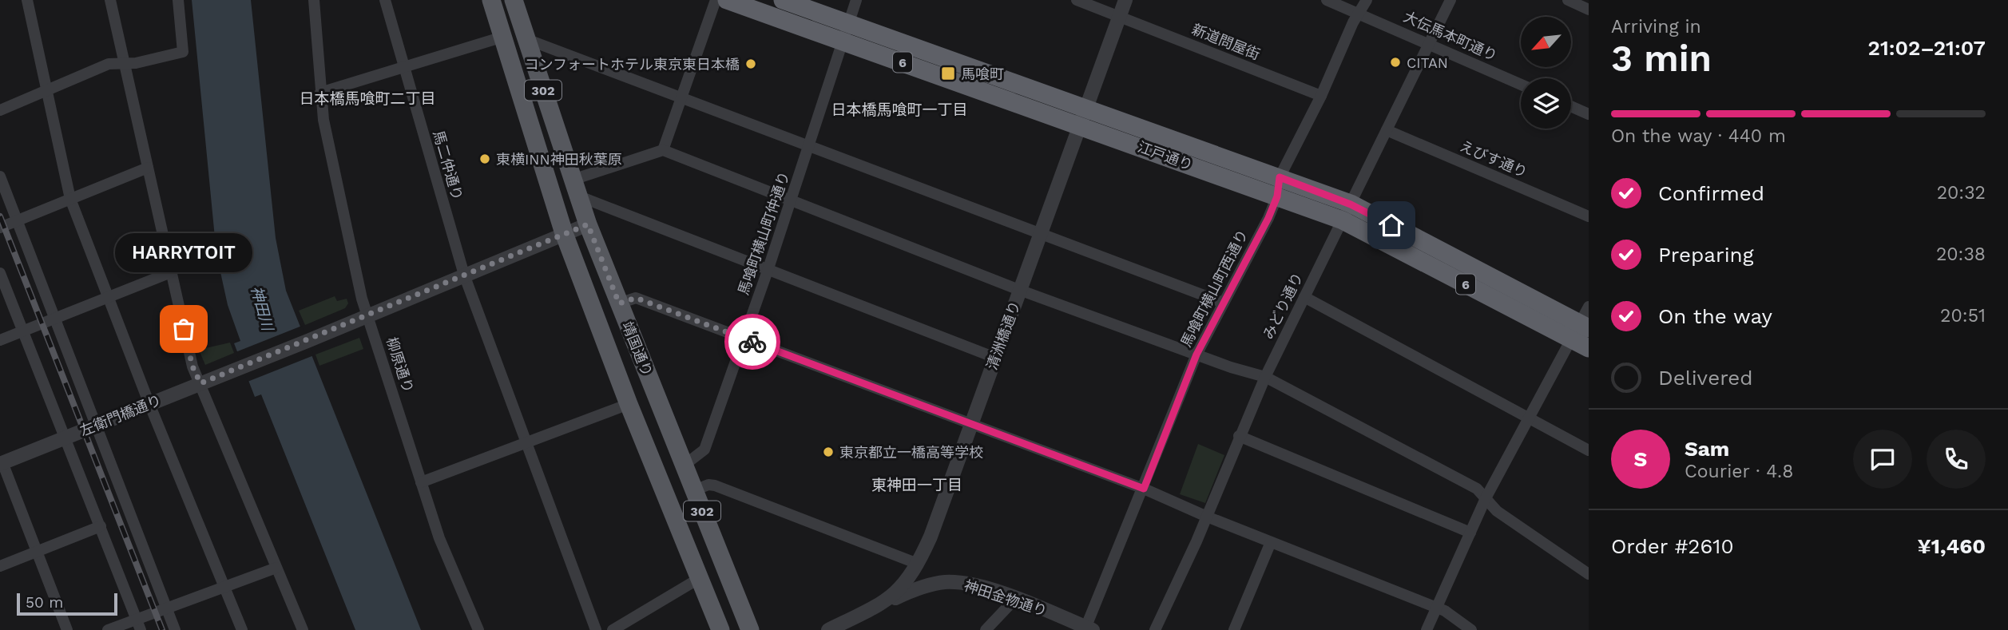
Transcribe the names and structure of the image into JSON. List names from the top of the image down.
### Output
{
  "streets": {
    "highway": ["6", "江戸通り"],
    "main road": ["302", "靖国通り"],
    "street": [
      "大伝馬本町通り",
      "新道問屋街",
      "えびす通り",
      "馬二仲通り",
      "馬喰町横山町仲通り",
      "馬喰町横山町西通り",
      "みどり通り",
      "清洲橋通り",
      "柳原通り",
      "左衛門橋通り",
      "神田金物通り"
    ]
  },
  "crossings": [
    ["大伝馬本町通り", "馬喰町横山町西通り"],
    ["大伝馬本町通り", "みどり通り"],
    ["新道問屋街", "馬喰町横山町西通り"],
    ["新道問屋街", "清洲橋通り"],
    ["江戸通り", "馬喰町横山町仲通り"],
    ["江戸通り", "馬喰町横山町西通り"],
    ["江戸通り", "みどり通り"],
    ["江戸通り", "清洲橋通り"],
    ["えびす通り", "みどり通り"],
    ["馬喰町横山町仲通り", "靖国通り"],
    ["馬喰町横山町西通り", "神田金物通り"],
    ["清洲橋通り", "神田金物通り"],
    ["柳原通り", "左衛門橋通り"]
  ],
  "districts": ["日本橋馬喰町二丁目", "日本橋馬喰町一丁目", "東神田一丁目"],
  "water": ["神田川"],
  "places": {
    "other": [
      "CITAN",
      "コンフォートホテル東京東日本橋",
      "東横INN神田秋葉原",
      "HARRYTOIT",
      "東京都立一橋高等学校"
    ],
    "transit": ["馬喰町"]
  },
  "scale_bar": "50 m",
  "north": "bottom left",
  "page": {
    "heading": ["3 min", "Arriving in", "21:02–21:07"],
    "panel": [
      "Sam",
      "Courier · 4.8",
      "Order #2610",
      "¥1,460"
    ],
    "bar": "On the way · 440 m",
    "list": [
      ["Confirmed", "20:32"],
      ["Preparing", "20:38"],
      ["On the way", "20:51"],
      "Delivered"
    ],
    "bubble": "HARRYTOIT",
    "round": "S",
    "scale": "50 m"
  }
}
